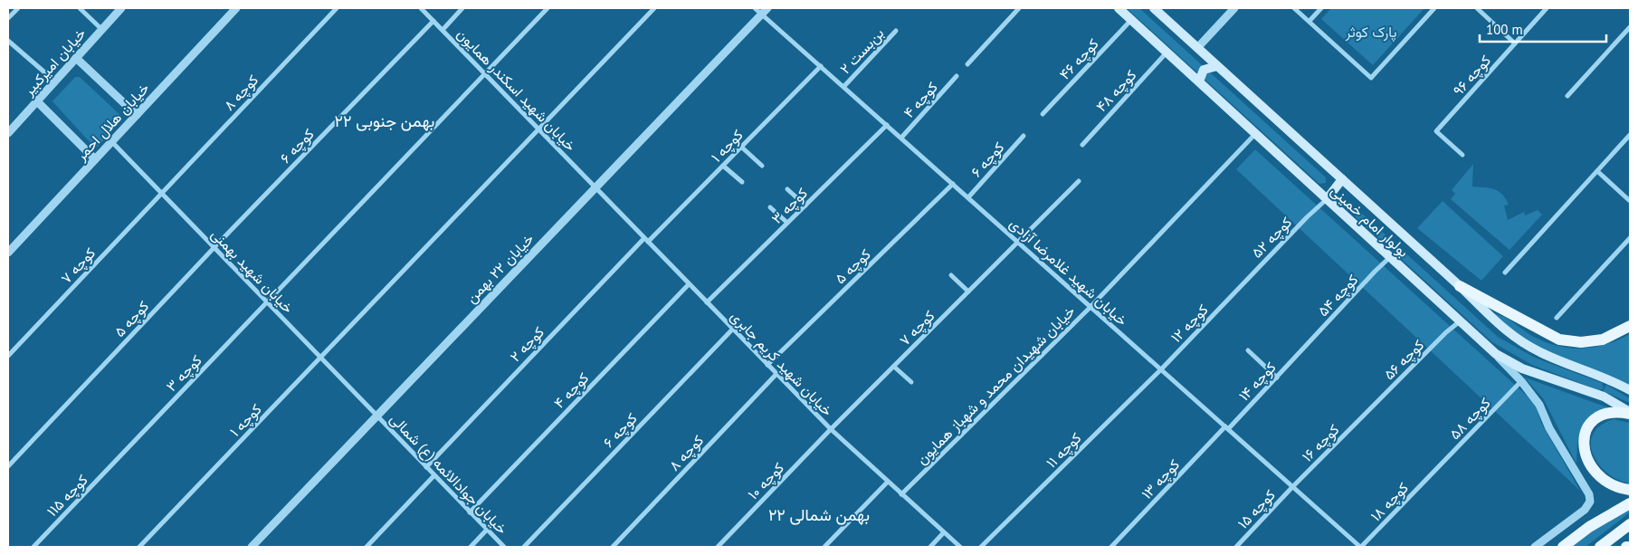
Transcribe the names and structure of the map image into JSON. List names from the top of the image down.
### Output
{
  "streets": {
    "main road": ["بولوار امام خمینی"],
    "street": [
      "بن‌بست ۲",
      "کوچه ۴۶",
      "خیابان امیرکبیر",
      "کوچه ۹۶",
      "خیابان شهید اسکندر همایون",
      "کوچه ۴۸",
      "کوچه ۸",
      "کوچه ۴",
      "خیابان هلال احمر",
      "کوچه ۶",
      "کوچه ۱",
      "کوچه ۳",
      "کوچه ۵۲",
      "کوچه ۷",
      "کوچه ۵",
      "خیابان ۲۲ بهمن",
      "خیابان شهید بهمنی",
      "خیابان شهید غلامرضا آزادی",
      "کوچه ۵۴",
      "کوچه ۱۲",
      "کوچه ۲",
      "کوچه ۵۶",
      "خیابان شهید کریم جابری",
      "کوچه ۱۴",
      "خیابان شهیدان محمد و شهباز همایون",
      "کوچه ۵۸",
      "کوچه ۱۶",
      "کوچه ۱۱",
      "خیابان جوادالائمه (ع) شمالی",
      "کوچه ۱۳",
      "کوچه ۱۰",
      "کوچه ۱۱۵",
      "کوچه ۱۸",
      "کوچه ۱۵"
    ]
  },
  "crossings": [
    ["بن‌بست ۲", "خیابان شهید غلامرضا آزادی"],
    ["کوچه ۴۶", "بولوار امام خمینی"],
    ["خیابان شهید اسکندر همایون", "کوچه ۶"],
    ["خیابان شهید اسکندر همایون", "خیابان ۲۲ بهمن"],
    ["خیابان شهید اسکندر همایون", "خیابان شهید کریم جابری"],
    ["کوچه ۴۸", "بولوار امام خمینی"],
    ["کوچه ۸", "کوچه ۷"],
    ["کوچه ۸", "خیابان شهید بهمنی"],
    ["کوچه ۸", "خیابان شهید کریم جابری"],
    ["کوچه ۴", "خیابان شهید غلامرضا آزادی"],
    ["کوچه ۴", "خیابان شهید کریم جابری"],
    ["کوچه ۴", "خیابان جوادالائمه (ع) شمالی"],
    ["خیابان هلال احمر", "خیابان شهید بهمنی"],
    ["کوچه ۶", "کوچه ۵"],
    ["کوچه ۶", "خیابان شهید بهمنی"],
    ["کوچه ۶", "خیابان شهید غلامرضا آزادی"],
    ["کوچه ۶", "خیابان شهید کریم جابری"],
    ["کوچه ۱", "خیابان شهید بهمنی"],
    ["کوچه ۱", "خیابان شهید غلامرضا آزادی"],
    ["کوچه ۱", "کوچه ۲"],
    ["کوچه ۱", "خیابان شهید کریم جابری"],
    ["کوچه ۳", "خیابان شهید بهمنی"],
    ["کوچه ۳", "خیابان شهید غلامرضا آزادی"],
    ["کوچه ۳", "خیابان شهید کریم جابری"],
    ["کوچه ۳", "کوچه ۱۱۵"],
    ["بولوار امام خمینی", "کوچه ۵۲"],
    ["بولوار امام خمینی", "کوچه ۵۴"],
    ["بولوار امام خمینی", "کوچه ۵۶"],
    ["بولوار امام خمینی", "خیابان شهیدان محمد و شهباز همایون"],
    ["کوچه ۵۲", "کوچه ۱۲"],
    ["کوچه ۷", "خیابان شهید بهمنی"],
    ["کوچه ۷", "خیابان شهید غلامرضا آزادی"],
    ["کوچه ۷", "خیابان شهید کریم جابری"],
    ["کوچه ۷", "کوچه ۱۰"],
    ["کوچه ۵", "خیابان شهید بهمنی"],
    ["کوچه ۵", "خیابان شهید غلامرضا آزادی"],
    ["کوچه ۵", "خیابان شهید کریم جابری"],
    ["خیابان ۲۲ بهمن", "خیابان شهید بهمنی"],
    ["خیابان ۲۲ بهمن", "خیابان شهید غلامرضا آزادی"],
    ["خیابان ۲۲ بهمن", "خیابان شهید کریم جابری"],
    ["خیابان ۲۲ بهمن", "خیابان جوادالائمه (ع) شمالی"],
    ["خیابان شهید بهمنی", "خیابان جوادالائمه (ع) شمالی"],
    ["خیابان شهید غلامرضا آزادی", "کوچه ۱۲"],
    ["خیابان شهید غلامرضا آزادی", "کوچه ۱۴"],
    ["خیابان شهید غلامرضا آزادی", "خیابان شهیدان محمد و شهباز همایون"],
    ["خیابان شهید غلامرضا آزادی", "کوچه ۱۶"],
    ["خیابان شهید غلامرضا آزادی", "کوچه ۱۱"],
    ["خیابان شهید غلامرضا آزادی", "کوچه ۱۳"],
    ["خیابان شهید غلامرضا آزادی", "کوچه ۱۸"],
    ["خیابان شهید غلامرضا آزادی", "کوچه ۱۵"],
    ["کوچه ۵۴", "کوچه ۱۴"],
    ["کوچه ۱۲", "کوچه ۱۱"],
    ["کوچه ۲", "خیابان شهید کریم جابری"],
    ["کوچه ۲", "خیابان جوادالائمه (ع) شمالی"],
    ["کوچه ۵۶", "کوچه ۱۶"],
    ["خیابان شهید کریم جابری", "خیابان شهیدان محمد و شهباز همایون"],
    ["خیابان شهید کریم جابری", "کوچه ۱۰"],
    ["کوچه ۱۴", "کوچه ۱۳"],
    ["کوچه ۵۸", "کوچه ۱۸"],
    ["کوچه ۱۶", "کوچه ۱۵"]
  ],
  "districts": ["۲۲ بهمن جنوبی", "۲۲ بهمن شمالی"],
  "parks": ["پارک کوثر"],
  "scale_bar": "100 m"
}
